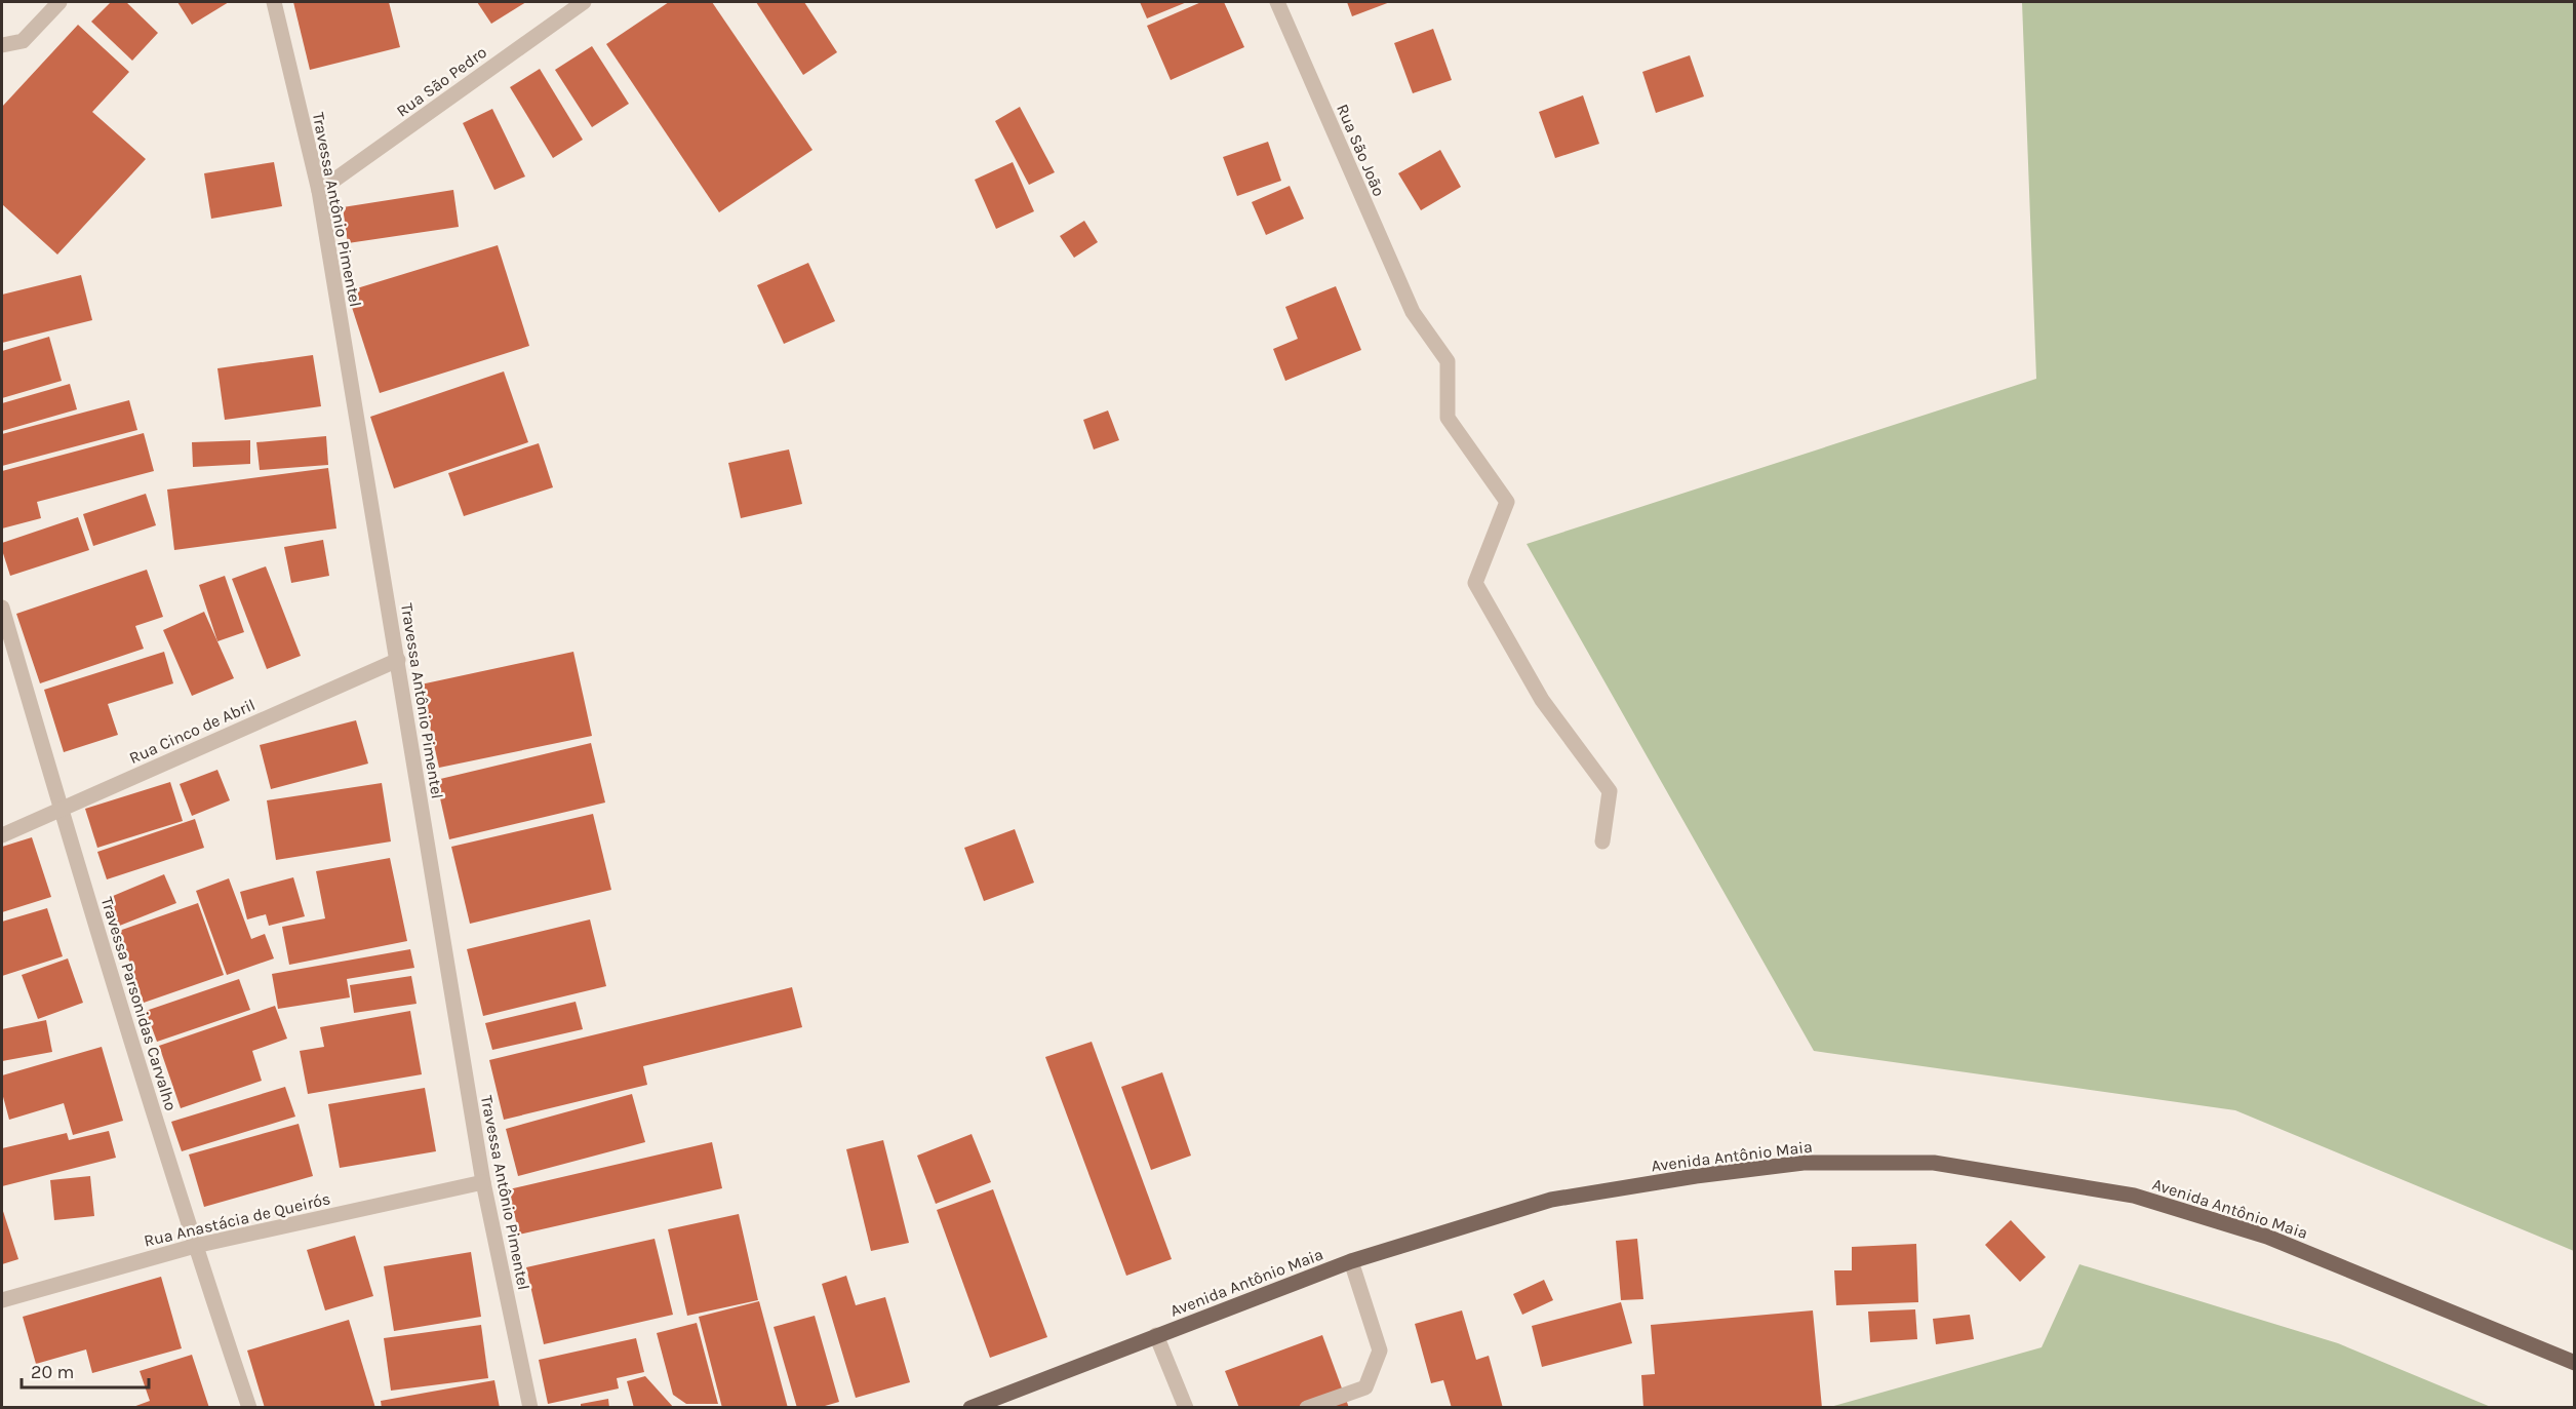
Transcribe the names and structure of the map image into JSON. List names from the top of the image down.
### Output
{
  "streets": {
    "main road": ["Avenida Antônio Maia"],
    "street": [
      "Rua São Pedro",
      "Rua São João",
      "Travessa Antônio Pimentel",
      "Rua Cinco de Abril",
      "Travessa Parsonidas Carvalho",
      "Rua Anastácia de Queirós"
    ]
  },
  "crossings": [
    ["Rua São Pedro", "Travessa Antônio Pimentel"],
    ["Travessa Antônio Pimentel", "Rua Cinco de Abril"],
    ["Travessa Antônio Pimentel", "Rua Anastácia de Queirós"],
    ["Rua Cinco de Abril", "Travessa Parsonidas Carvalho"],
    ["Travessa Parsonidas Carvalho", "Rua Anastácia de Queirós"]
  ],
  "scale_bar": "20 m"
}
